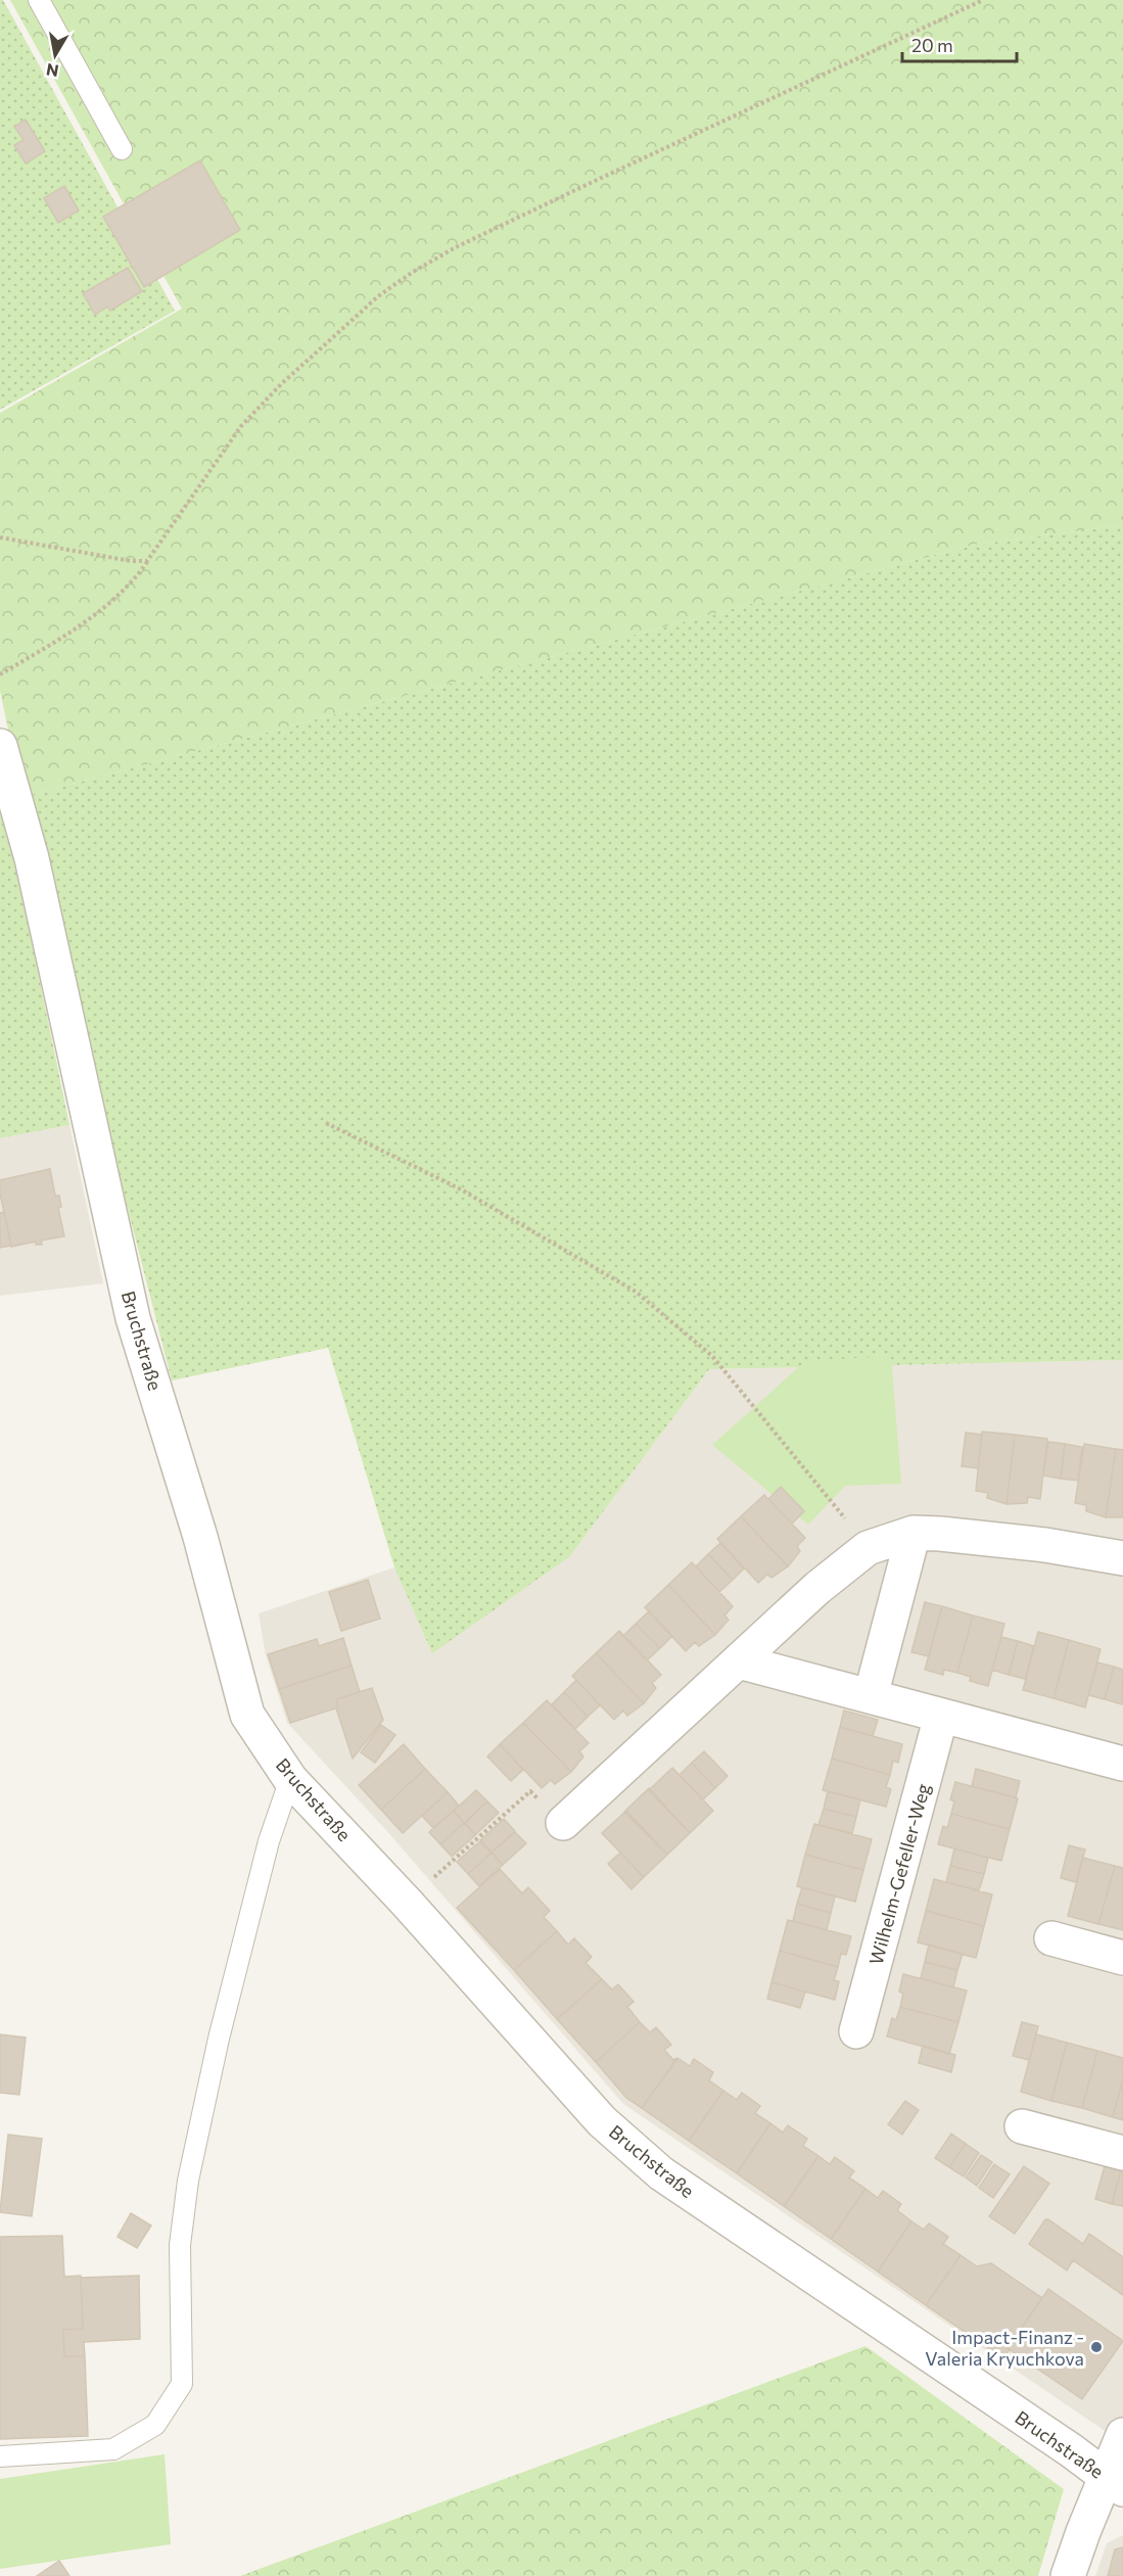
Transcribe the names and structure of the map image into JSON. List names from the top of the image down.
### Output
{
  "streets": {
    "street": ["Bruchstraße", "Wilhelm-Gefeller-Weg"]
  },
  "places": ["Impact-Finanz - Valeria Kryuchkova"],
  "scale_bar": "20 m",
  "north": "bottom"
}
